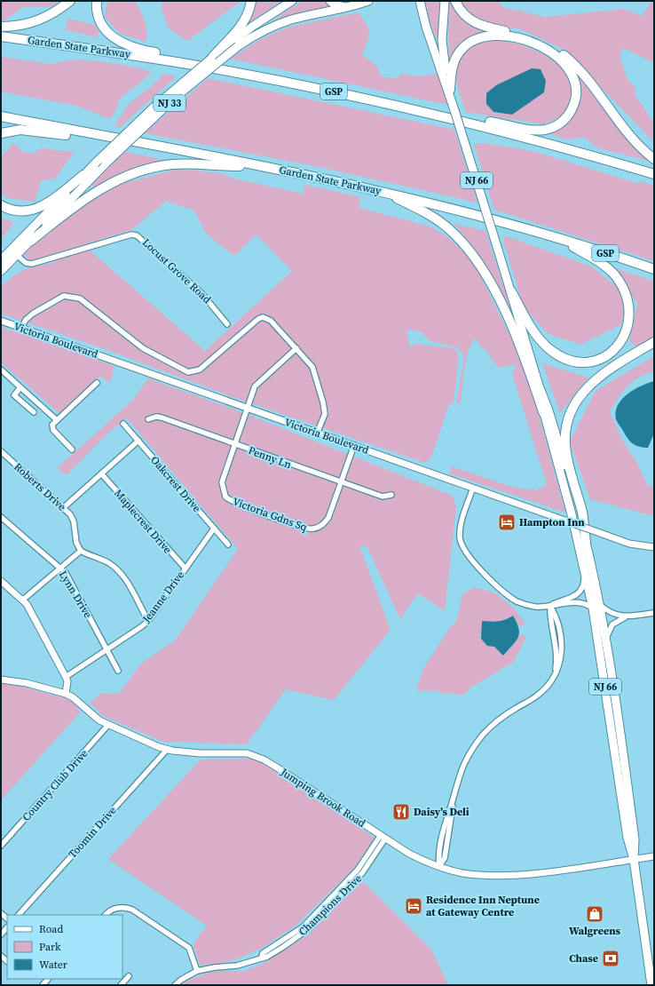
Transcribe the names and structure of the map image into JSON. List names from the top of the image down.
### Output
{
  "streets": {
    "highway": [
      "Garden State Parkway",
      "GSP",
      "NJ 33",
      "NJ 66"
    ],
    "street": [
      "Locust Grove Road",
      "Victoria Boulevard",
      "Penny Ln",
      "Oakcrest Drive",
      "Roberts Drive",
      "Victoria Gdns Sq",
      "Maplecrest Drive",
      "Lynn Drive",
      "Jeanne Drive",
      "Country Club Drive",
      "Jumping Brook Road",
      "Toomin Drive",
      "Champions Drive"
    ]
  },
  "crossings": [
    ["Garden State Parkway", "NJ 66"],
    ["NJ 33", "Locust Grove Road"],
    ["NJ 66", "Jumping Brook Road"],
    ["Victoria Boulevard", "Victoria Gdns Sq"],
    ["Penny Ln", "Victoria Gdns Sq"],
    ["Oakcrest Drive", "Jeanne Drive"],
    ["Maplecrest Drive", "Jeanne Drive"],
    ["Lynn Drive", "Jeanne Drive"],
    ["Country Club Drive", "Jumping Brook Road"],
    ["Jumping Brook Road", "Toomin Drive"],
    ["Jumping Brook Road", "Champions Drive"]
  ],
  "places": {
    "hotel": ["Hampton Inn", "Residence Inn Neptune at Gateway Centre"],
    "restaurant": ["Daisy's Deli"],
    "shop": ["Walgreens"],
    "bank": ["Chase"]
  },
  "legend": ["Road", "Park", "Water"]
}
